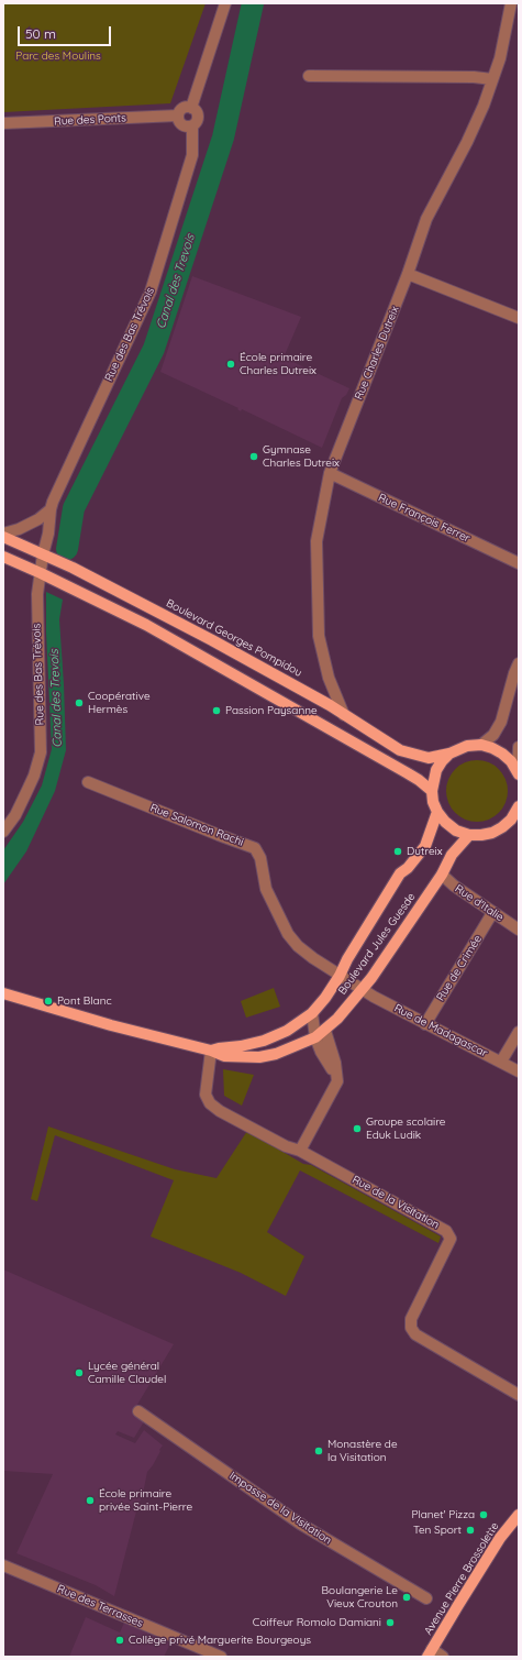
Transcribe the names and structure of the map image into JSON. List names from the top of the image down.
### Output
{
  "streets": {
    "main road": ["Boulevard Georges Pompidou", "Boulevard Jules Guesde", "Avenue Pierre Brossolette"],
    "street": [
      "Rue des Ponts",
      "Rue des Bas Trévois",
      "Rue Charles Dutreix",
      "Rue François Ferrer",
      "Rue Salomon Rachi",
      "Rue d'Italie",
      "Rue de Crimée",
      "Rue de Madagascar",
      "Rue de la Visitation",
      "Impasse de la Visitation",
      "Rue des Terrasses"
    ]
  },
  "crossings": [
    ["Rue des Ponts", "Rue des Bas Trévois"],
    ["Rue des Bas Trévois", "Boulevard Georges Pompidou"],
    ["Rue Charles Dutreix", "Rue François Ferrer"],
    ["Rue Charles Dutreix", "Boulevard Georges Pompidou"],
    ["Rue Salomon Rachi", "Boulevard Jules Guesde"],
    ["Rue Salomon Rachi", "Rue de Madagascar"],
    ["Rue d'Italie", "Boulevard Jules Guesde"],
    ["Rue d'Italie", "Rue de Crimée"],
    ["Boulevard Jules Guesde", "Rue de Madagascar"],
    ["Boulevard Jules Guesde", "Rue de la Visitation"],
    ["Rue de Crimée", "Rue de Madagascar"]
  ],
  "water": ["Canal des Trevois"],
  "parks": ["Parc des Moulins"],
  "places": [
    "École primaire Charles Dutreix",
    "Gymnase Charles Dutreix",
    "Coopérative Hermès",
    "Passion Paysanne",
    "Dutreix",
    "Pont Blanc",
    "Groupe scolaire Eduk Ludik",
    "Lycée général Camille Claudel",
    "Monastère de la Visitation",
    "École primaire privée Saint-Pierre",
    "Planet' Pizza",
    "Ten Sport",
    "Boulangerie Le Vieux Crouton",
    "Coiffeur Romolo Damiani",
    "Collège privé Marguerite Bourgeoys"
  ],
  "scale_bar": "50 m"
}
